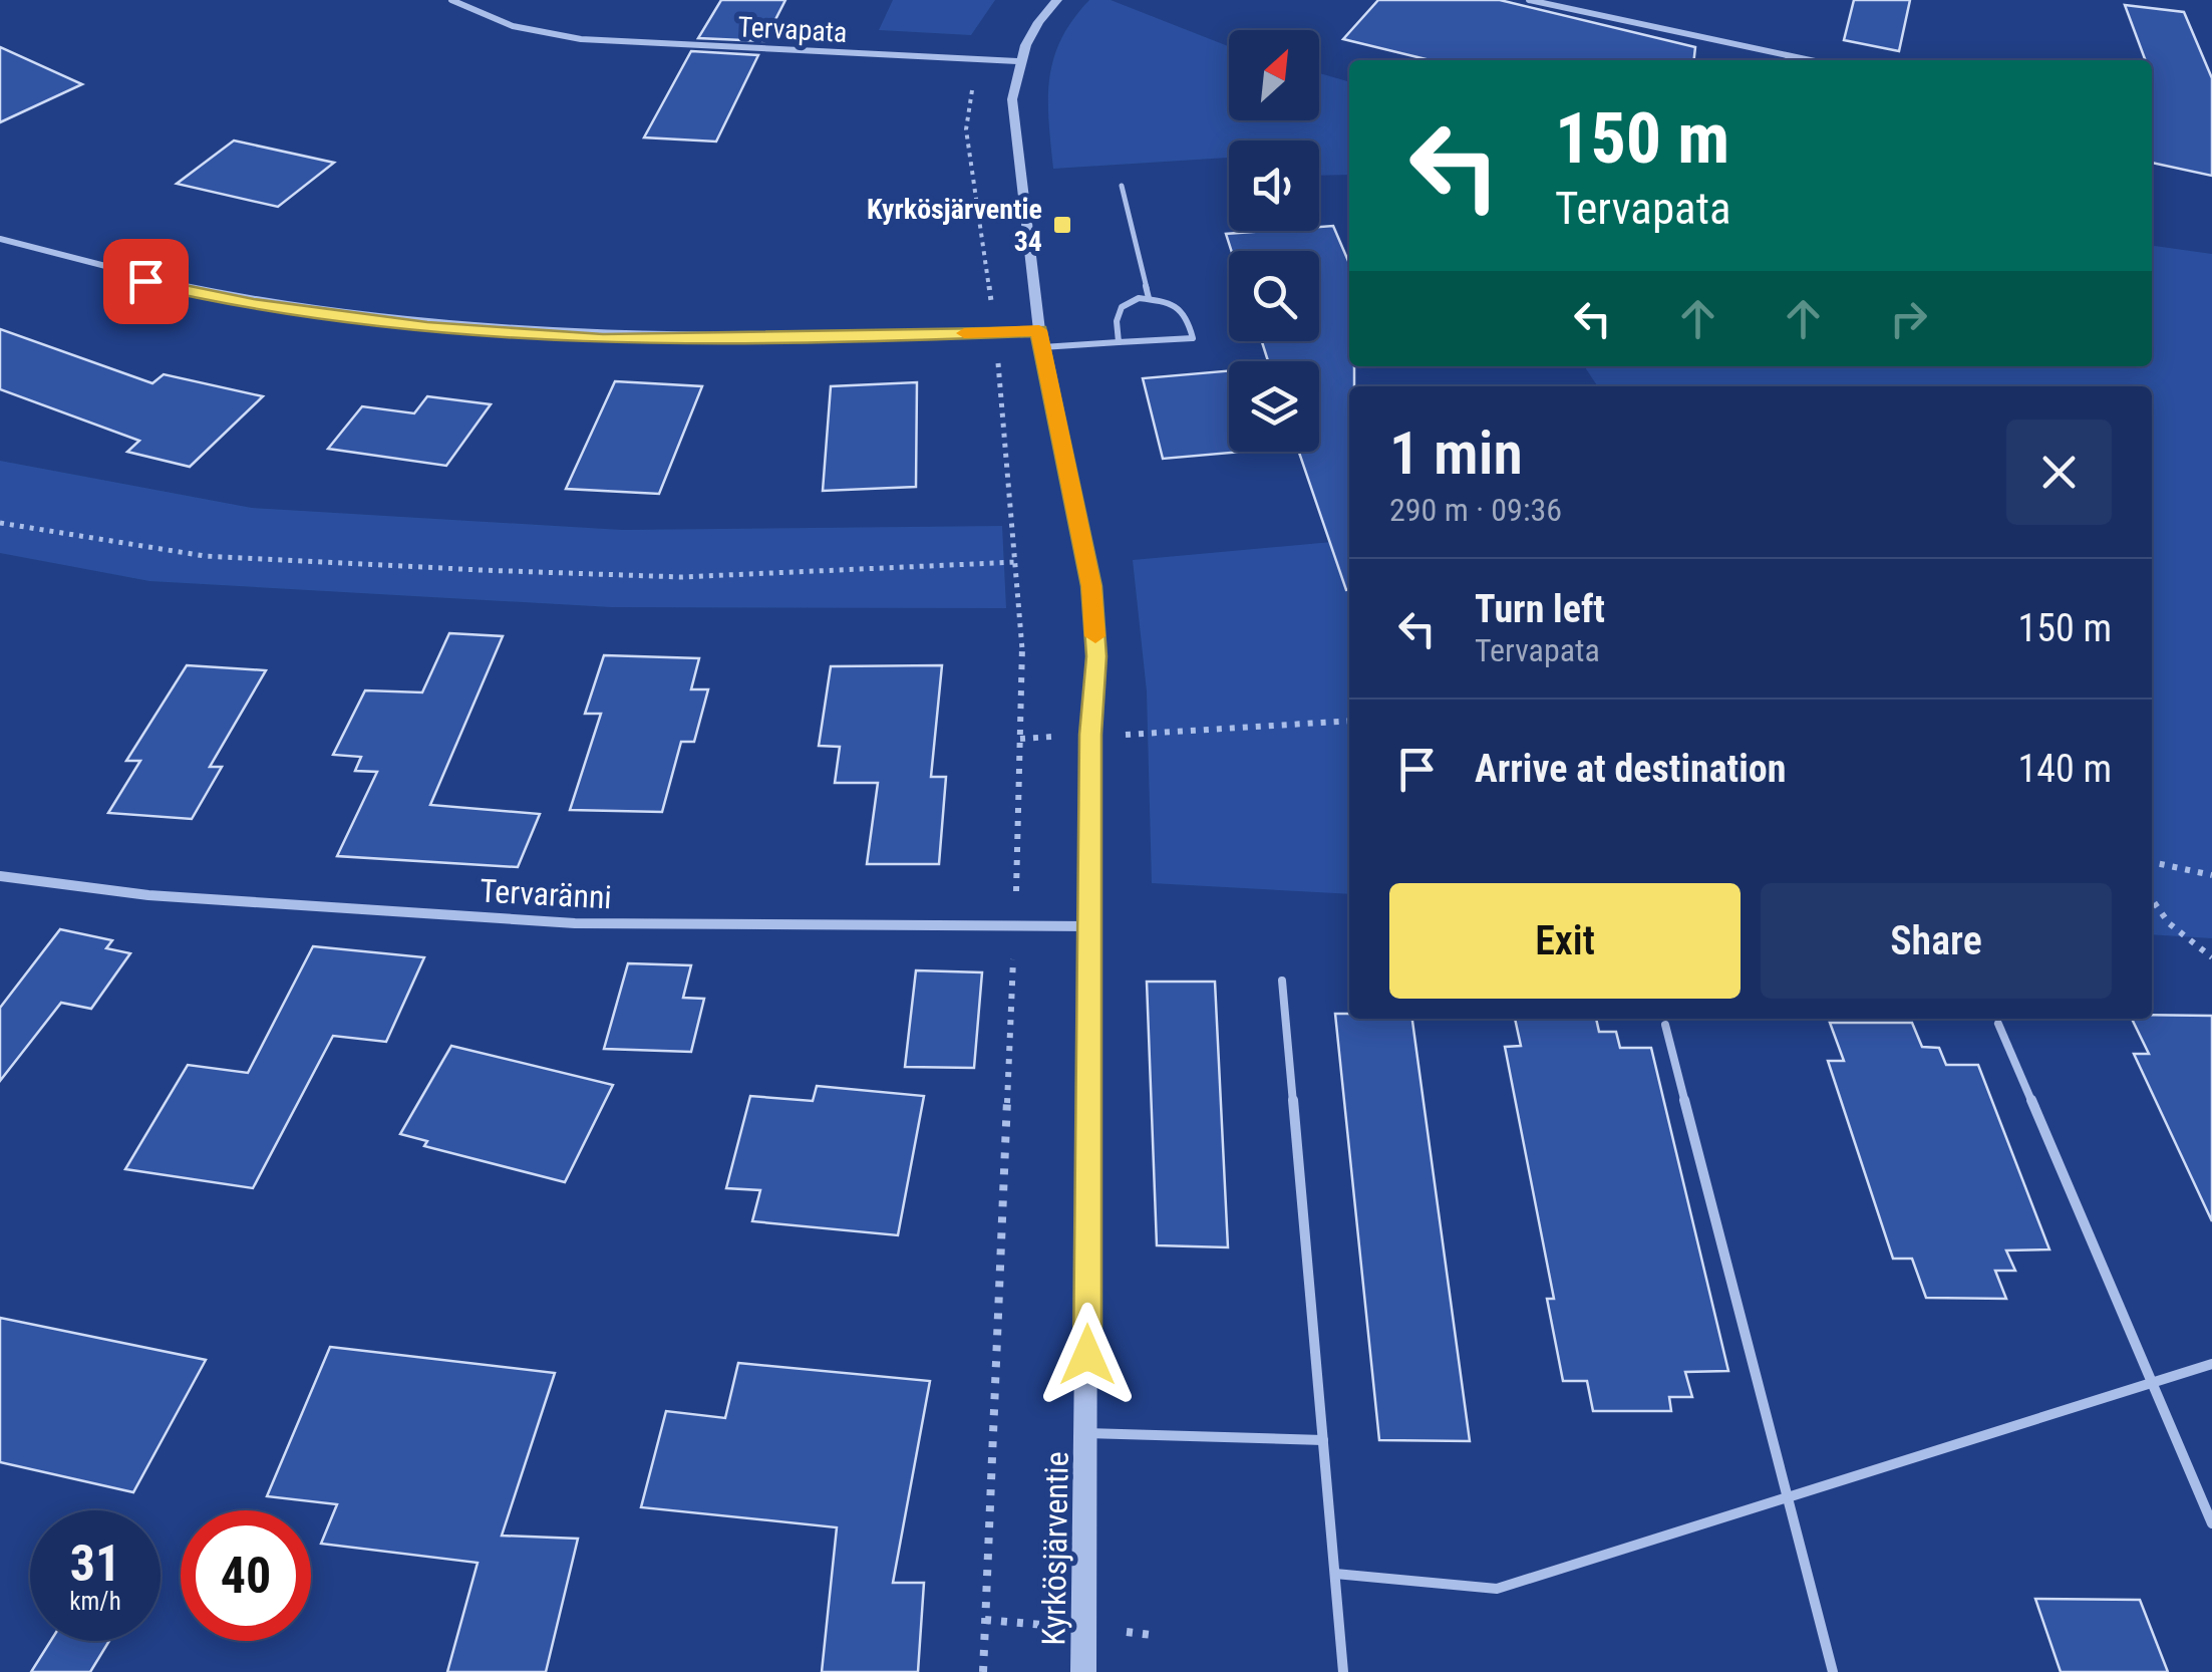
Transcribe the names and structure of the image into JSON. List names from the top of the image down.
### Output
{
  "streets": {
    "street": ["Tervapata", "Tervaränni", "Kyrkösjärventie"]
  },
  "crossings": [
    ["Tervapata", "Kyrkösjärventie"],
    ["Tervaränni", "Kyrkösjärventie"]
  ],
  "places": {
    "transit": ["Kyrkösjärventie 34"]
  },
  "north": "top right",
  "page": {
    "turn": ["150 m", "Tervapata"],
    "heading": ["1 min", "290 m · 09:36"],
    "list": [
      {
        "name": "Turn left",
        "note": "Tervapata",
        "value": "150 m"
      },
      {
        "name": "Arrive at destination",
        "value": "140 m"
      }
    ],
    "buttons": ["Exit", "Share"],
    "speed": "31 km/h",
    "limit": "40"
  }
}
